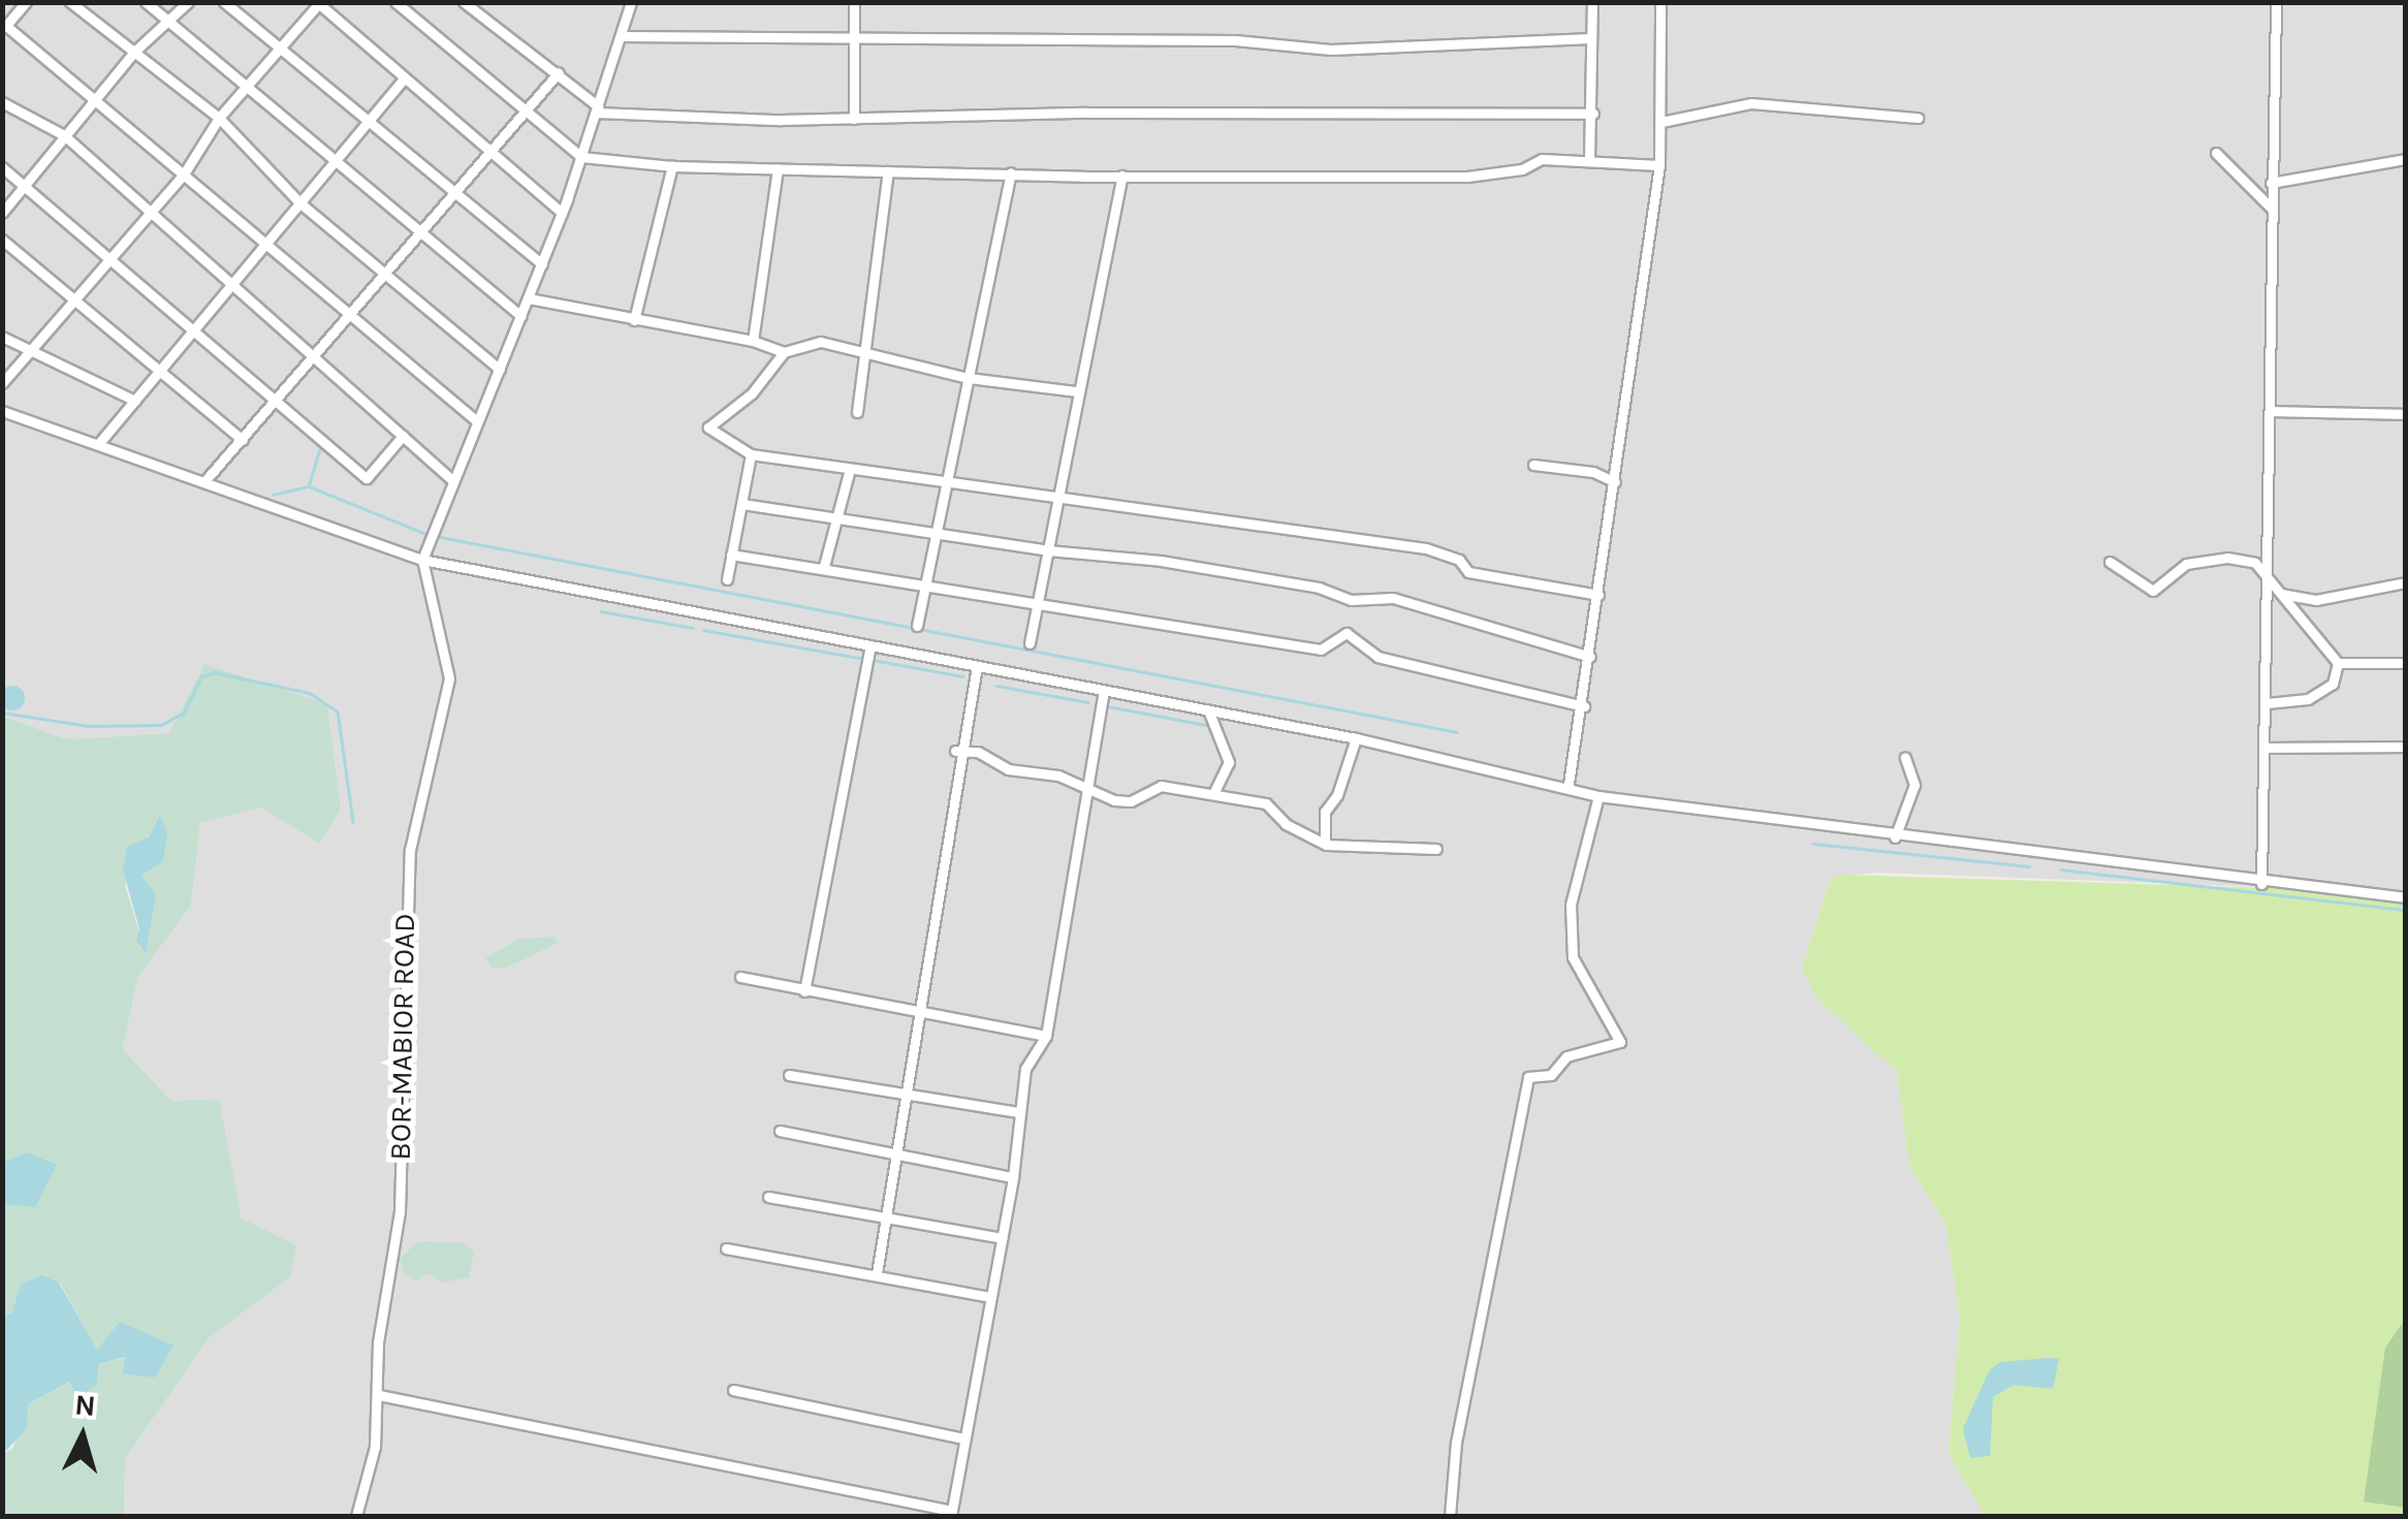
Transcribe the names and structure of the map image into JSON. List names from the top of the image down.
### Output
{
  "streets": {
    "street": ["BOR-MABIOR ROAD"]
  },
  "north": "top"
}
